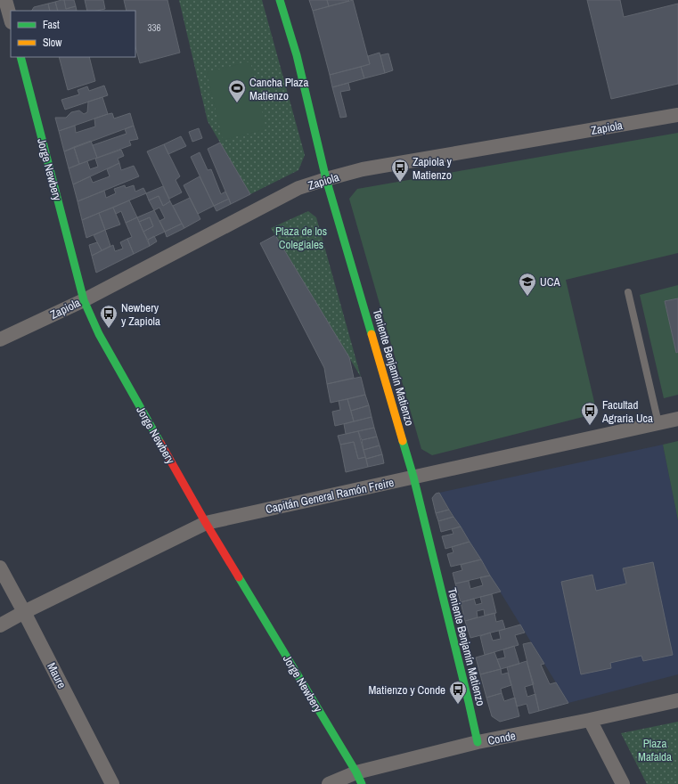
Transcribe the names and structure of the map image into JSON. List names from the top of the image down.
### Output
{
  "streets": {
    "street": [
      "Zapiola",
      "Jorge Newbery",
      "Teniente Benjamín Matienzo",
      "Capitán General Ramón Freire",
      "Maure",
      "Conde"
    ]
  },
  "crossings": [
    ["Zapiola", "Jorge Newbery"],
    ["Zapiola", "Teniente Benjamín Matienzo"],
    ["Jorge Newbery", "Capitán General Ramón Freire"],
    ["Jorge Newbery", "Conde"],
    ["Teniente Benjamín Matienzo", "Capitán General Ramón Freire"],
    ["Teniente Benjamín Matienzo", "Conde"],
    ["Capitán General Ramón Freire", "Maure"]
  ],
  "parks": ["Plaza de los Colegiales", "Plaza Mafalda"],
  "places": {
    "sports": ["Cancha Plaza Matienzo"],
    "bus stop": [
      "Zapiola y Matienzo",
      "Newbery y Zapiola",
      "Facultad Agraria Uca",
      "Matienzo y Conde"
    ],
    "school or university": ["UCA"]
  },
  "house_numbers": ["336"],
  "legend": ["Fast", "Slow"]
}
